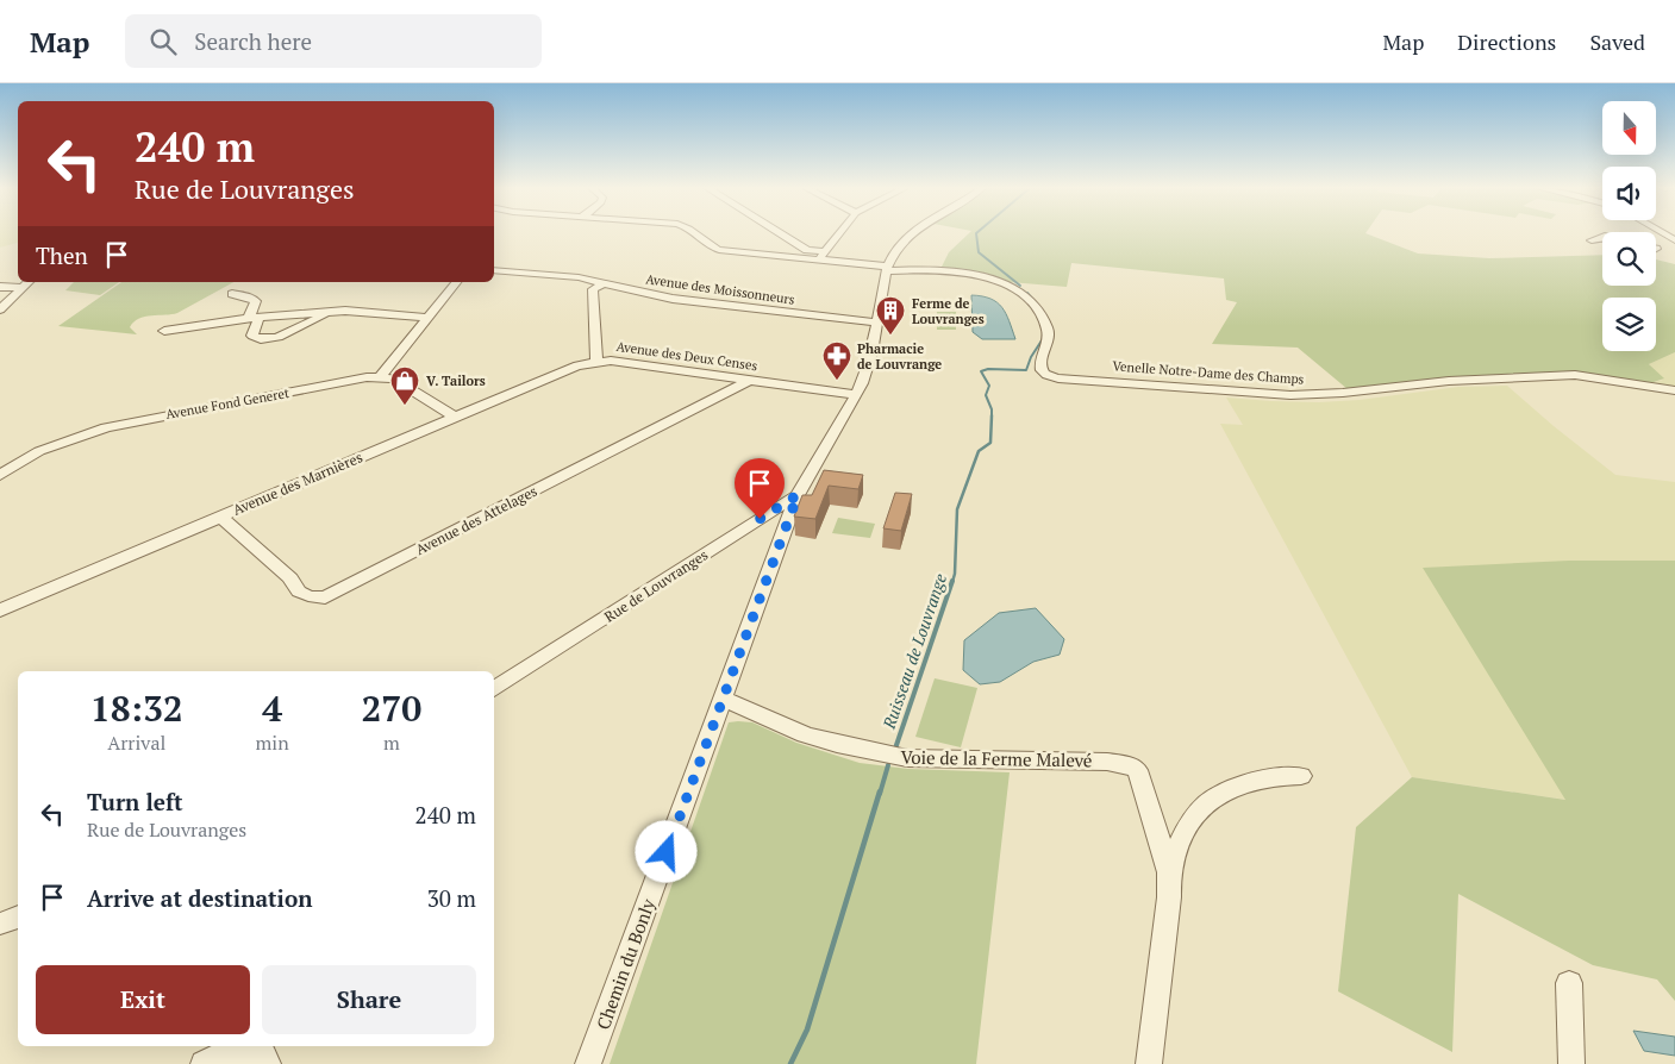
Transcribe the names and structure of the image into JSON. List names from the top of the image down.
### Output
{
  "streets": {
    "street": [
      "Avenue des Moissonneurs",
      "Avenue des Deux Censes",
      "Venelle Notre-Dame des Champs",
      "Avenue Fond Generet",
      "Avenue des Marnières",
      "Avenue des Attelages",
      "Rue de Louvranges",
      "Voie de la Ferme Malevé",
      "Chemin du Bonly"
    ]
  },
  "crossings": [
    ["Avenue des Moissonneurs", "Avenue des Deux Censes"],
    ["Avenue des Moissonneurs", "Rue de Louvranges"],
    ["Avenue des Deux Censes", "Avenue des Marnières"],
    ["Avenue des Deux Censes", "Avenue des Attelages"],
    ["Avenue des Deux Censes", "Rue de Louvranges"],
    ["Venelle Notre-Dame des Champs", "Rue de Louvranges"],
    ["Avenue des Marnières", "Avenue des Attelages"],
    ["Rue de Louvranges", "Chemin du Bonly"],
    ["Voie de la Ferme Malevé", "Chemin du Bonly"]
  ],
  "water": ["Ruisseau de Louvrange"],
  "places": {
    "building": ["Ferme de Louvranges"],
    "pharmacy": ["Pharmacie de Louvrange"],
    "shop": ["V. Tailors"]
  },
  "north": "bottom",
  "page": {
    "header": "Map",
    "search": "Search here",
    "nav": ["Map", "Directions", "Saved"],
    "turn": ["240 m", "Rue de Louvranges"],
    "then": "Then",
    "eta": [
      "18:32",
      "Arrival",
      "4",
      "min",
      "270",
      "m"
    ],
    "list": [
      {
        "name": "Turn left",
        "note": "Rue de Louvranges",
        "value": "240 m"
      },
      {
        "name": "Arrive at destination",
        "value": "30 m"
      }
    ],
    "buttons": ["Exit", "Share"]
  }
}
